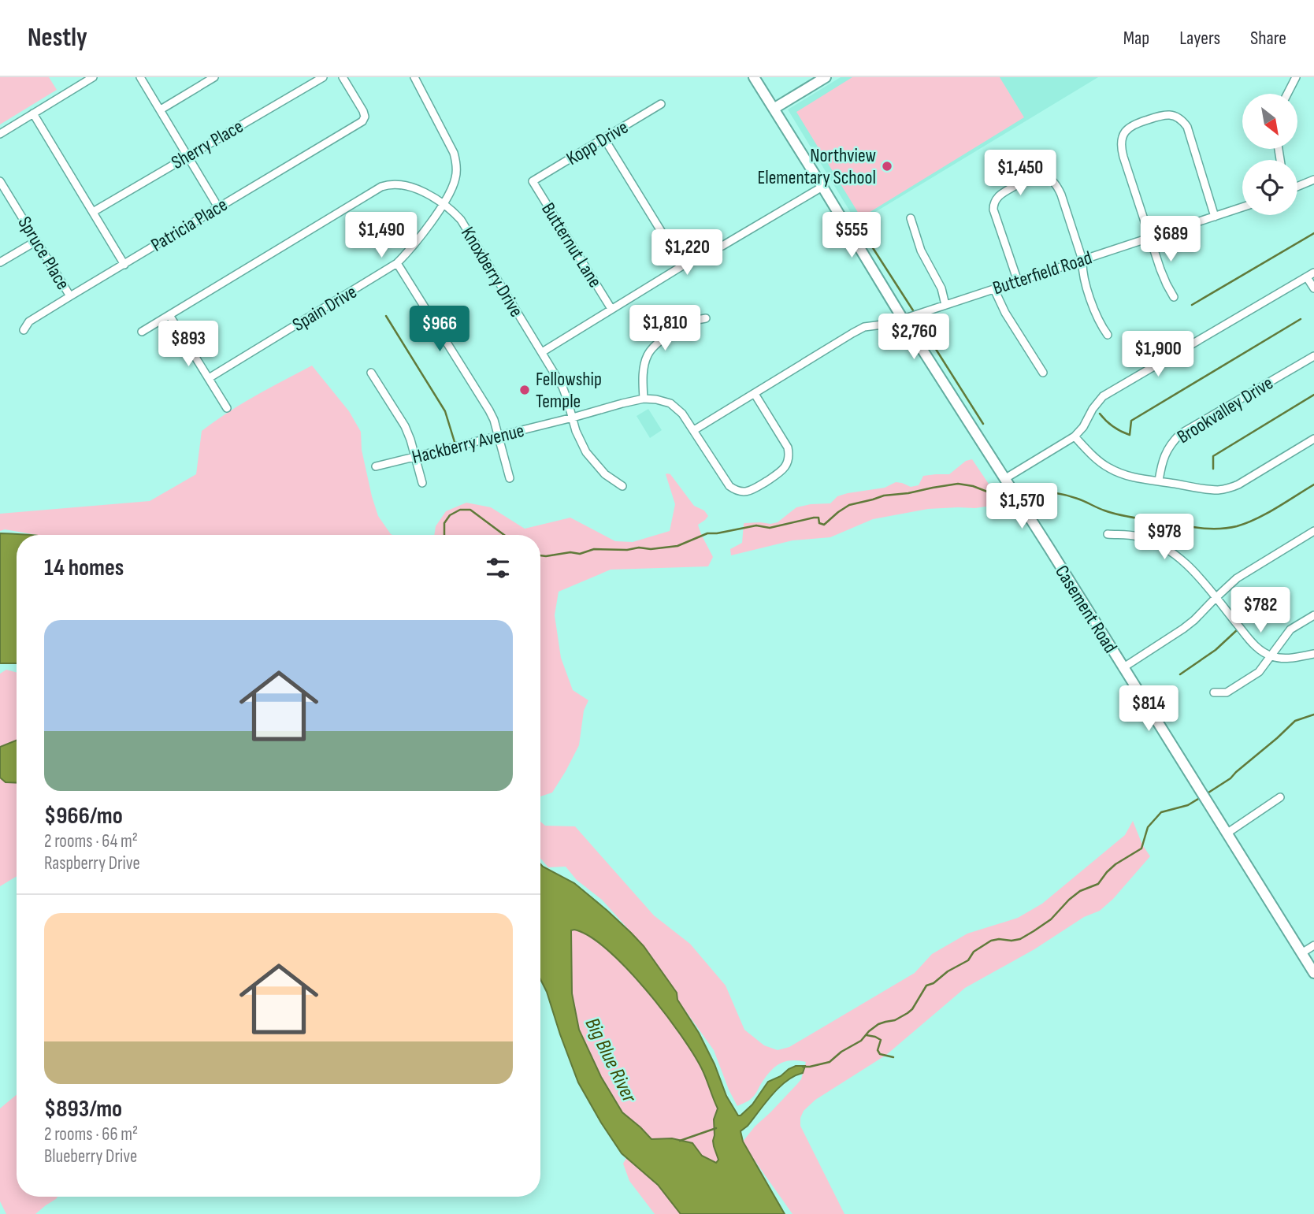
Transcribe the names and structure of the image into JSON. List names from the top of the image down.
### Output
{
  "streets": {
    "street": [
      "Kopp Drive",
      "Sherry Place",
      "Patricia Place",
      "Butternut Lane",
      "Spruce Place",
      "Knoxberry Drive",
      "Butterfield Road",
      "Spain Drive",
      "Brookvalley Drive",
      "Hackberry Avenue",
      "Casement Road"
    ]
  },
  "crossings": [
    ["Kopp Drive", "Butternut Lane"],
    ["Patricia Place", "Spruce Place"],
    ["Knoxberry Drive", "Spain Drive"],
    ["Knoxberry Drive", "Hackberry Avenue"],
    ["Butterfield Road", "Hackberry Avenue"],
    ["Butterfield Road", "Casement Road"]
  ],
  "water": ["Big Blue River"],
  "places": ["Northview Elementary School", "Fellowship Temple"],
  "north": "bottom right",
  "page": {
    "header": "Nestly",
    "nav": ["Map", "Layers", "Share"],
    "price": [
      "$1,450",
      "$1,490",
      "$555",
      "$689",
      "$1,220",
      "$1,810",
      "$966",
      "$2,760",
      "$893",
      "$1,900",
      "$1,570",
      "$978",
      "$782",
      "$814"
    ],
    "heading": "14 homes",
    "list": [
      {
        "name": "$966/mo",
        "note": "2 rooms · 64 m² · Raspberry Drive"
      },
      {
        "name": "$893/mo",
        "note": "2 rooms · 66 m² · Blueberry Drive"
      }
    ]
  }
}
